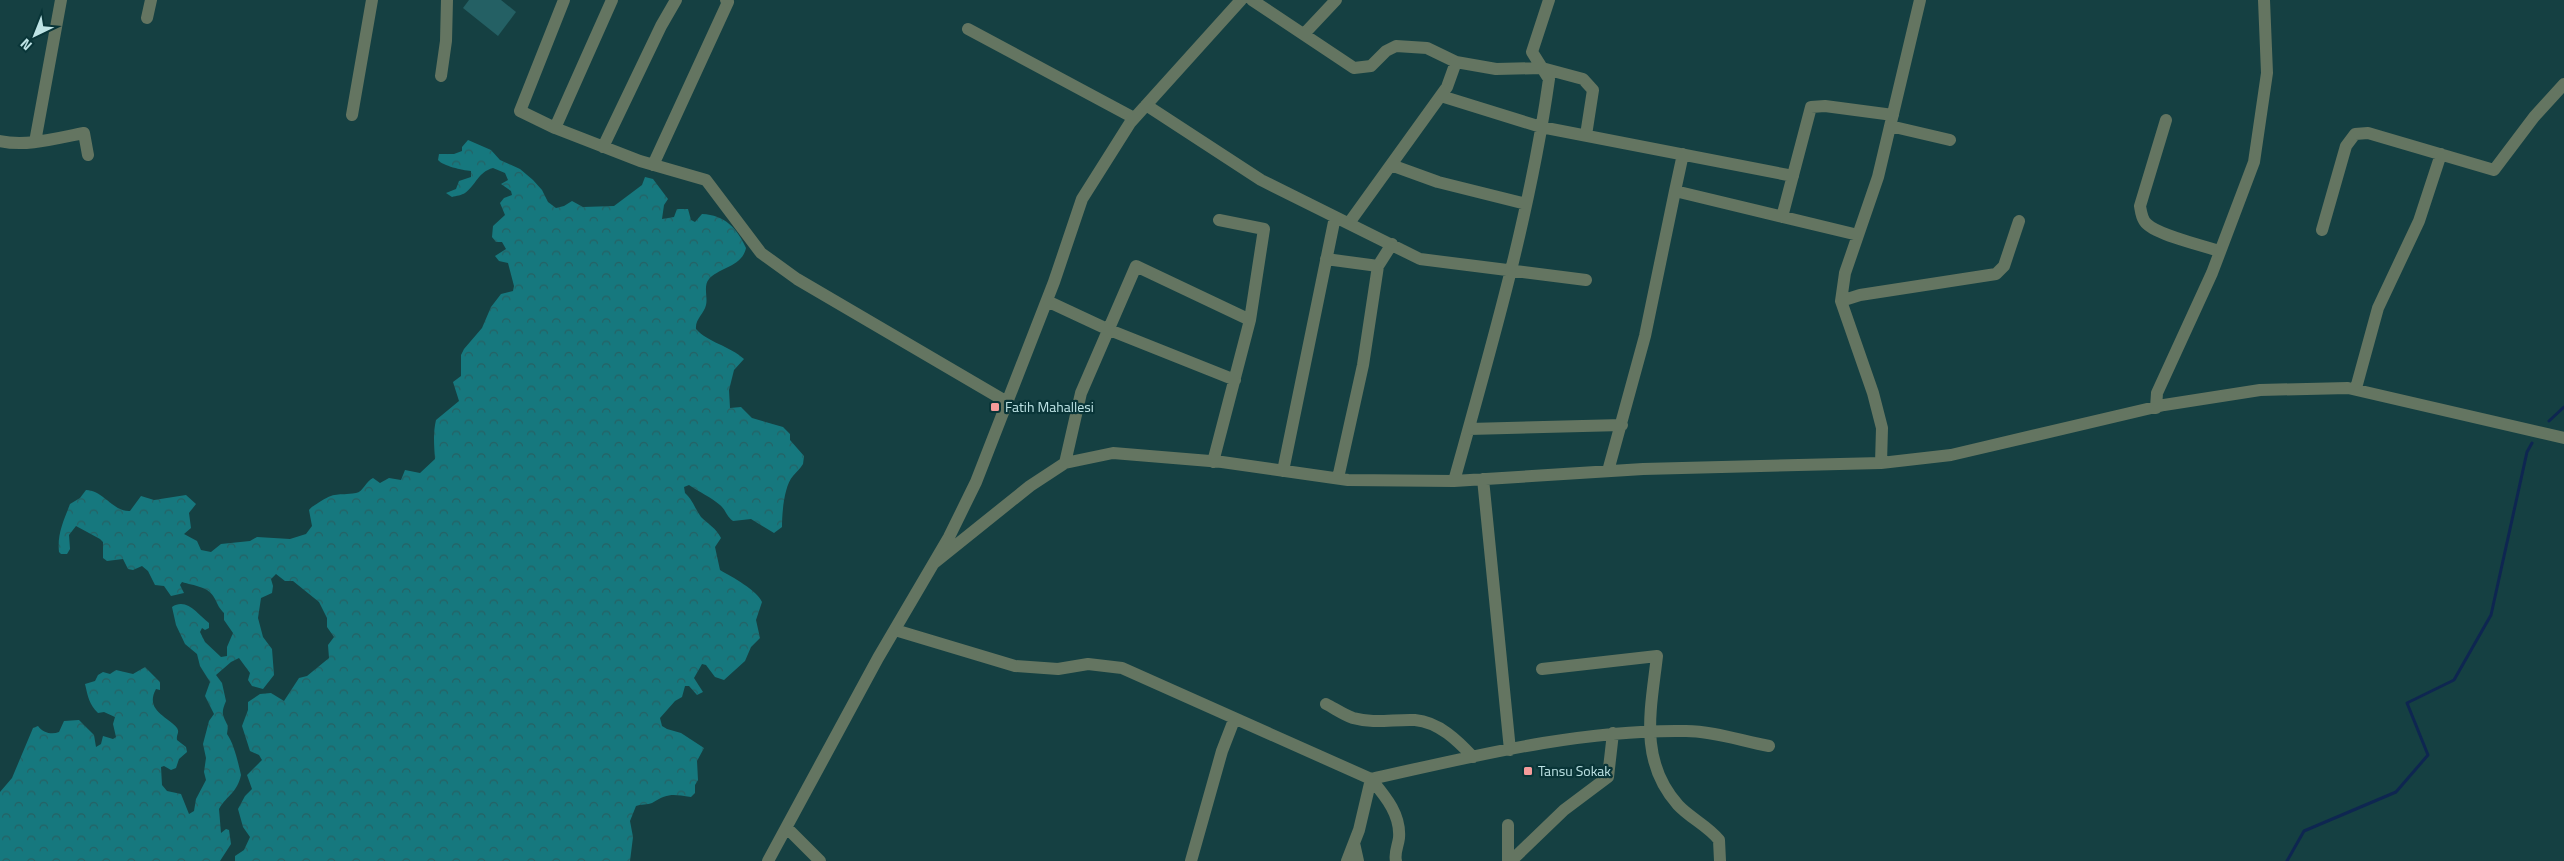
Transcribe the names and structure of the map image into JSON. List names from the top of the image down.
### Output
{
  "places": {
    "transit": ["Fatih Mahallesi", "Tansu Sokak"]
  },
  "north": "bottom left"
}
